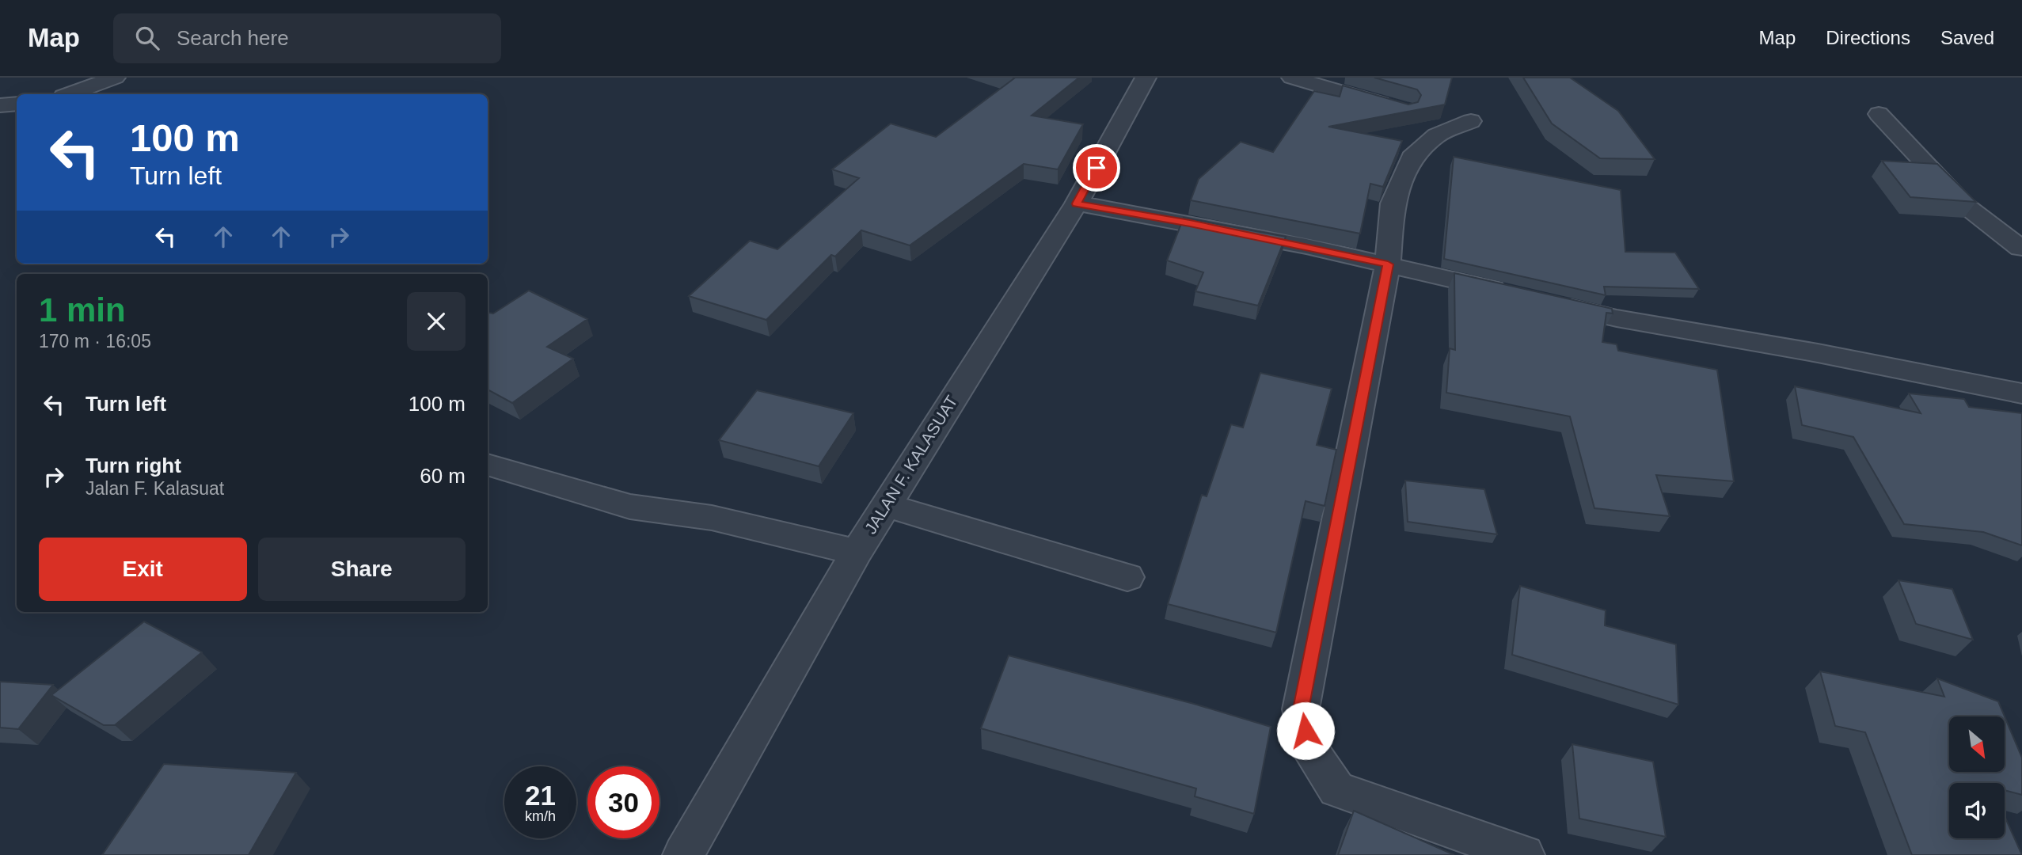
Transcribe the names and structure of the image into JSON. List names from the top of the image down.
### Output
{
  "streets": {
    "street": ["JALAN F. KALASUAT"]
  },
  "north": "bottom right",
  "page": {
    "header": "Map",
    "search": "Search here",
    "nav": ["Map", "Directions", "Saved"],
    "turn": ["100 m", "Turn left"],
    "heading": ["1 min", "170 m · 16:05"],
    "list": [
      {
        "name": "Turn left",
        "value": "100 m"
      },
      {
        "name": "Turn right",
        "note": "Jalan F. Kalasuat",
        "value": "60 m"
      }
    ],
    "buttons": ["Exit", "Share"],
    "speed": "21 km/h",
    "limit": "30"
  }
}
